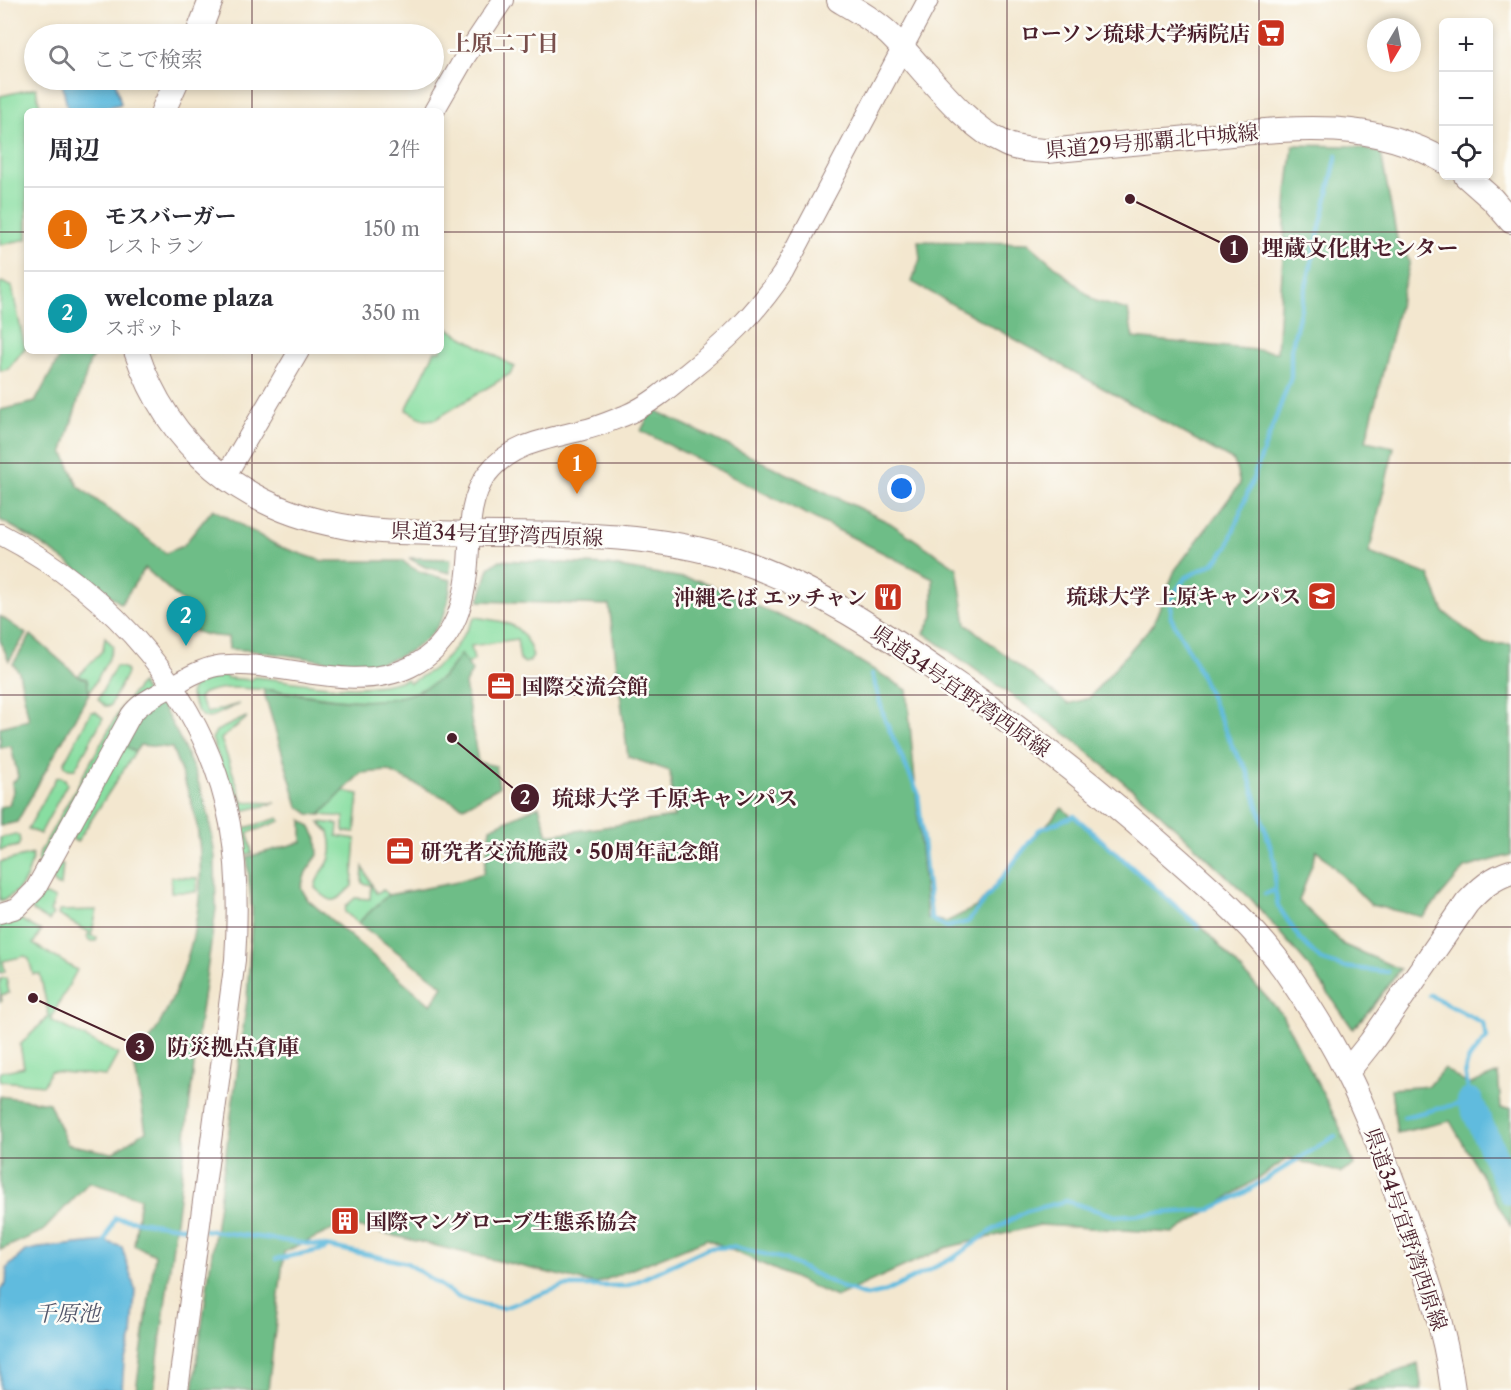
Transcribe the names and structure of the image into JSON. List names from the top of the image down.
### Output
{
  "streets": {
    "main road": ["県道29号那覇北中城線", "県道34号宜野湾西原線"]
  },
  "districts": ["上原二丁目"],
  "water": ["千原池"],
  "places": {
    "supermarket": ["ローソン琉球大学病院店"],
    "other": ["埋蔵文化財センター", "琉球大学 千原キャンパス", "防災拠点倉庫"],
    "school or university": ["琉球大学 上原キャンパス"],
    "restaurant": ["沖縄そば エッチャン"],
    "office": ["国際交流会館", "研究者交流施設・50周年記念館"],
    "building": ["国際マングローブ生態系協会"]
  },
  "north": "bottom",
  "page": {
    "map_buttons": ["+", "−"],
    "search": "ここで検索",
    "heading": ["周辺", "2件"],
    "list": [
      {
        "mark": "1",
        "name": "モスバーガー",
        "note": "レストラン",
        "value": "150 m"
      },
      {
        "mark": "2",
        "name": "welcome plaza",
        "note": "スポット",
        "value": "350 m"
      }
    ],
    "pins": ["1", "2"]
  }
}
